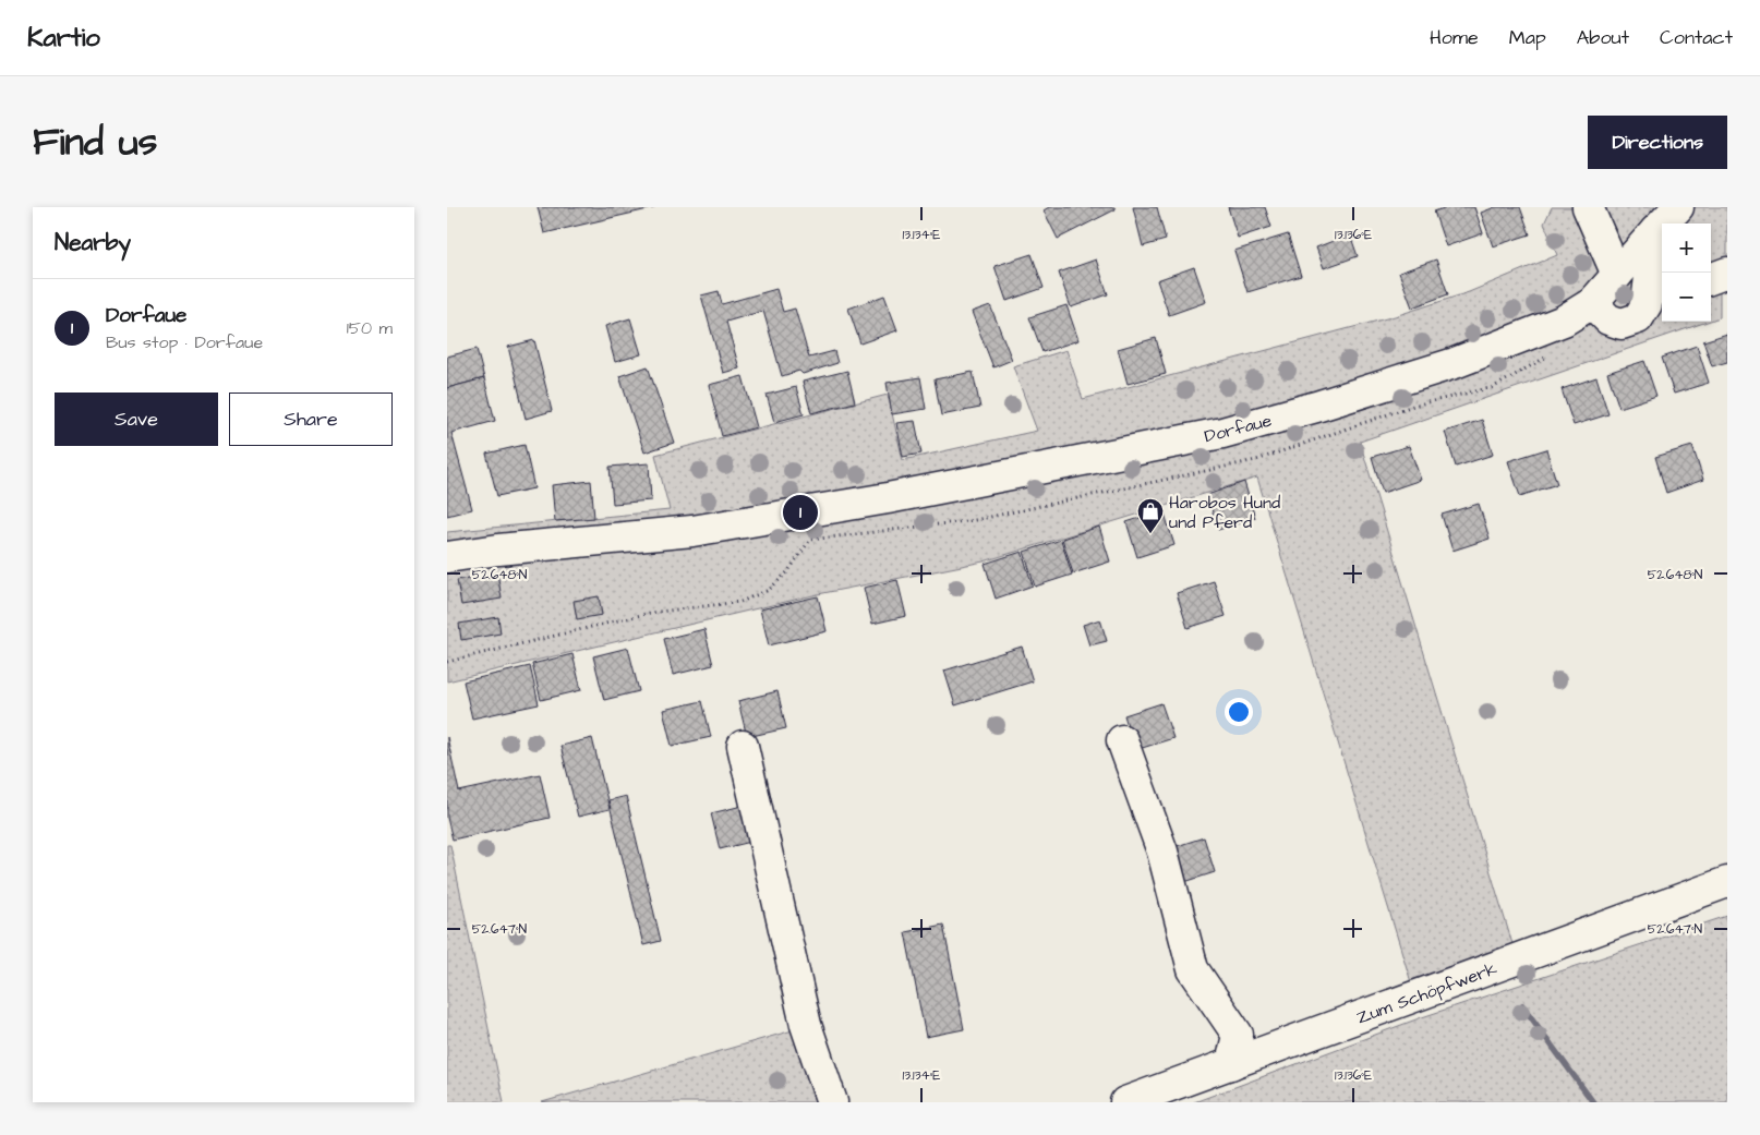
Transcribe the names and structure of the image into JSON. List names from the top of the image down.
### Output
{
  "streets": {
    "street": ["Dorfaue", "Zum Schöpfwerk"]
  },
  "places": {
    "shop": ["Harobos Hund und Pferd"]
  },
  "page": {
    "header": "Kartio",
    "nav": [
      "Home",
      "Map",
      "About",
      "Contact"
    ],
    "title": "Find us",
    "buttons": [
      "Directions",
      ["Save", "Share"]
    ],
    "heading": "Nearby",
    "map_buttons": ["+", "−"],
    "list": [
      {
        "mark": "1",
        "name": "Dorfaue",
        "note": "Bus stop · Dorfaue",
        "value": "150 m"
      }
    ],
    "pins": "1"
  },
  "coordinates": [
    "13.134°E",
    "13.136°E",
    "52.648°N",
    "52.647°N"
  ]
}
